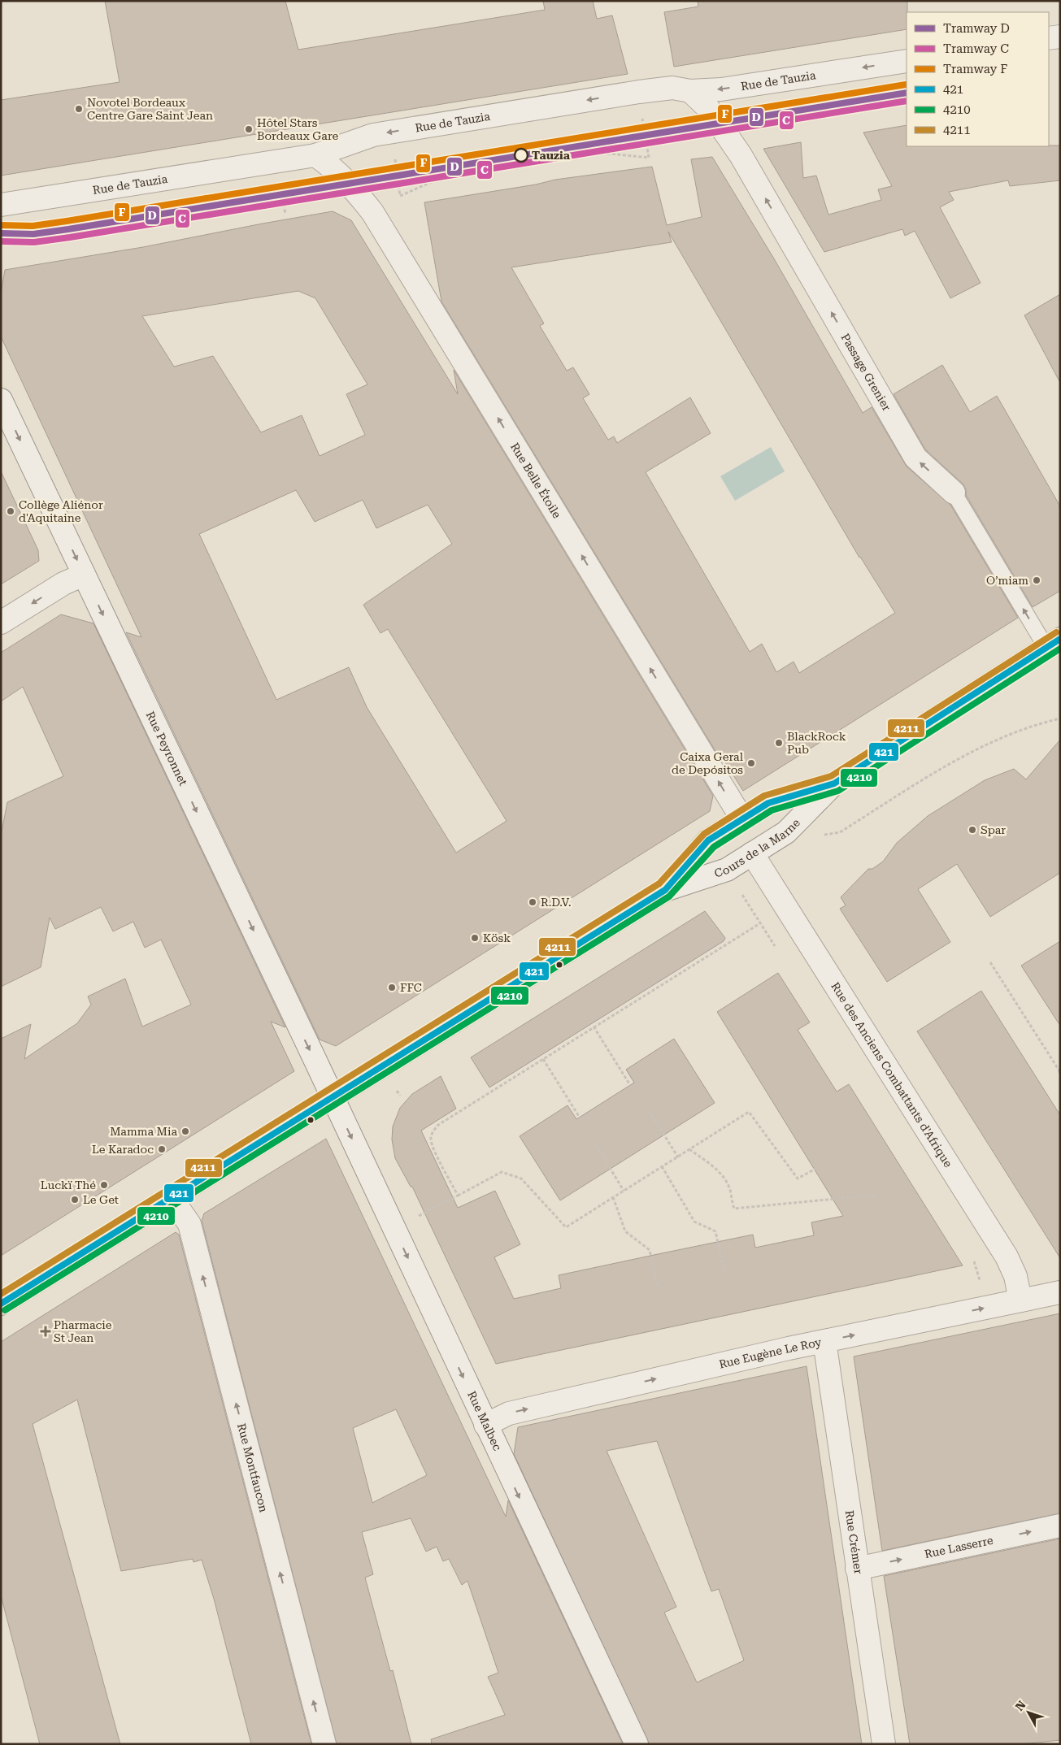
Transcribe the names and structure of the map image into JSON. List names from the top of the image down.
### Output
{
  "streets": {
    "street": [
      "Rue de Tauzia",
      "Passage Grenier",
      "Rue Belle Étoile",
      "Rue Peyronnet",
      "Cours de la Marne",
      "Rue des Anciens Combattants d'Afrique",
      "Rue Eugène Le Roy",
      "Rue Malbec",
      "Rue Montfaucon",
      "Rue Crémer",
      "Rue Lasserre"
    ]
  },
  "crossings": [
    ["Rue de Tauzia", "Passage Grenier"],
    ["Rue de Tauzia", "Rue Belle Étoile"],
    ["Passage Grenier", "Cours de la Marne"],
    ["Rue Belle Étoile", "Cours de la Marne"],
    ["Rue Peyronnet", "Cours de la Marne"],
    ["Rue Peyronnet", "Rue Malbec"],
    ["Cours de la Marne", "Rue des Anciens Combattants d'Afrique"],
    ["Cours de la Marne", "Rue Malbec"],
    ["Cours de la Marne", "Rue Montfaucon"],
    ["Rue des Anciens Combattants d'Afrique", "Rue Eugène Le Roy"],
    ["Rue Eugène Le Roy", "Rue Malbec"],
    ["Rue Eugène Le Roy", "Rue Crémer"],
    ["Rue Crémer", "Rue Lasserre"]
  ],
  "one_way": [
    "Rue de Tauzia",
    "Passage Grenier",
    "Rue Belle Étoile",
    "Rue Peyronnet",
    "Rue Eugène Le Roy",
    "Rue Malbec",
    "Rue Montfaucon",
    "Rue Lasserre"
  ],
  "places": {
    "other": [
      "Novotel Bordeaux Centre Gare Saint Jean",
      "Hôtel Stars Bordeaux Gare",
      "Tauzia",
      "Collège Aliénor d'Aquitaine",
      "O’miam",
      "BlackRock Pub",
      "Caixa Geral de Depósitos",
      "Spar",
      "R.D.V.",
      "Kösk",
      "FFC",
      "Mamma Mia",
      "Le Karadoc",
      "Luckï Thé",
      "Le Get"
    ],
    "health": ["Pharmacie St Jean"]
  },
  "lines": [
    "tram line F",
    "tram line D",
    "tram line C",
    "transit line 4211",
    "transit line 421",
    "transit line 4210"
  ],
  "legend": [
    "Tramway D",
    "Tramway C",
    "Tramway F",
    "421",
    "4210",
    "4211"
  ],
  "north": "top left"
}
